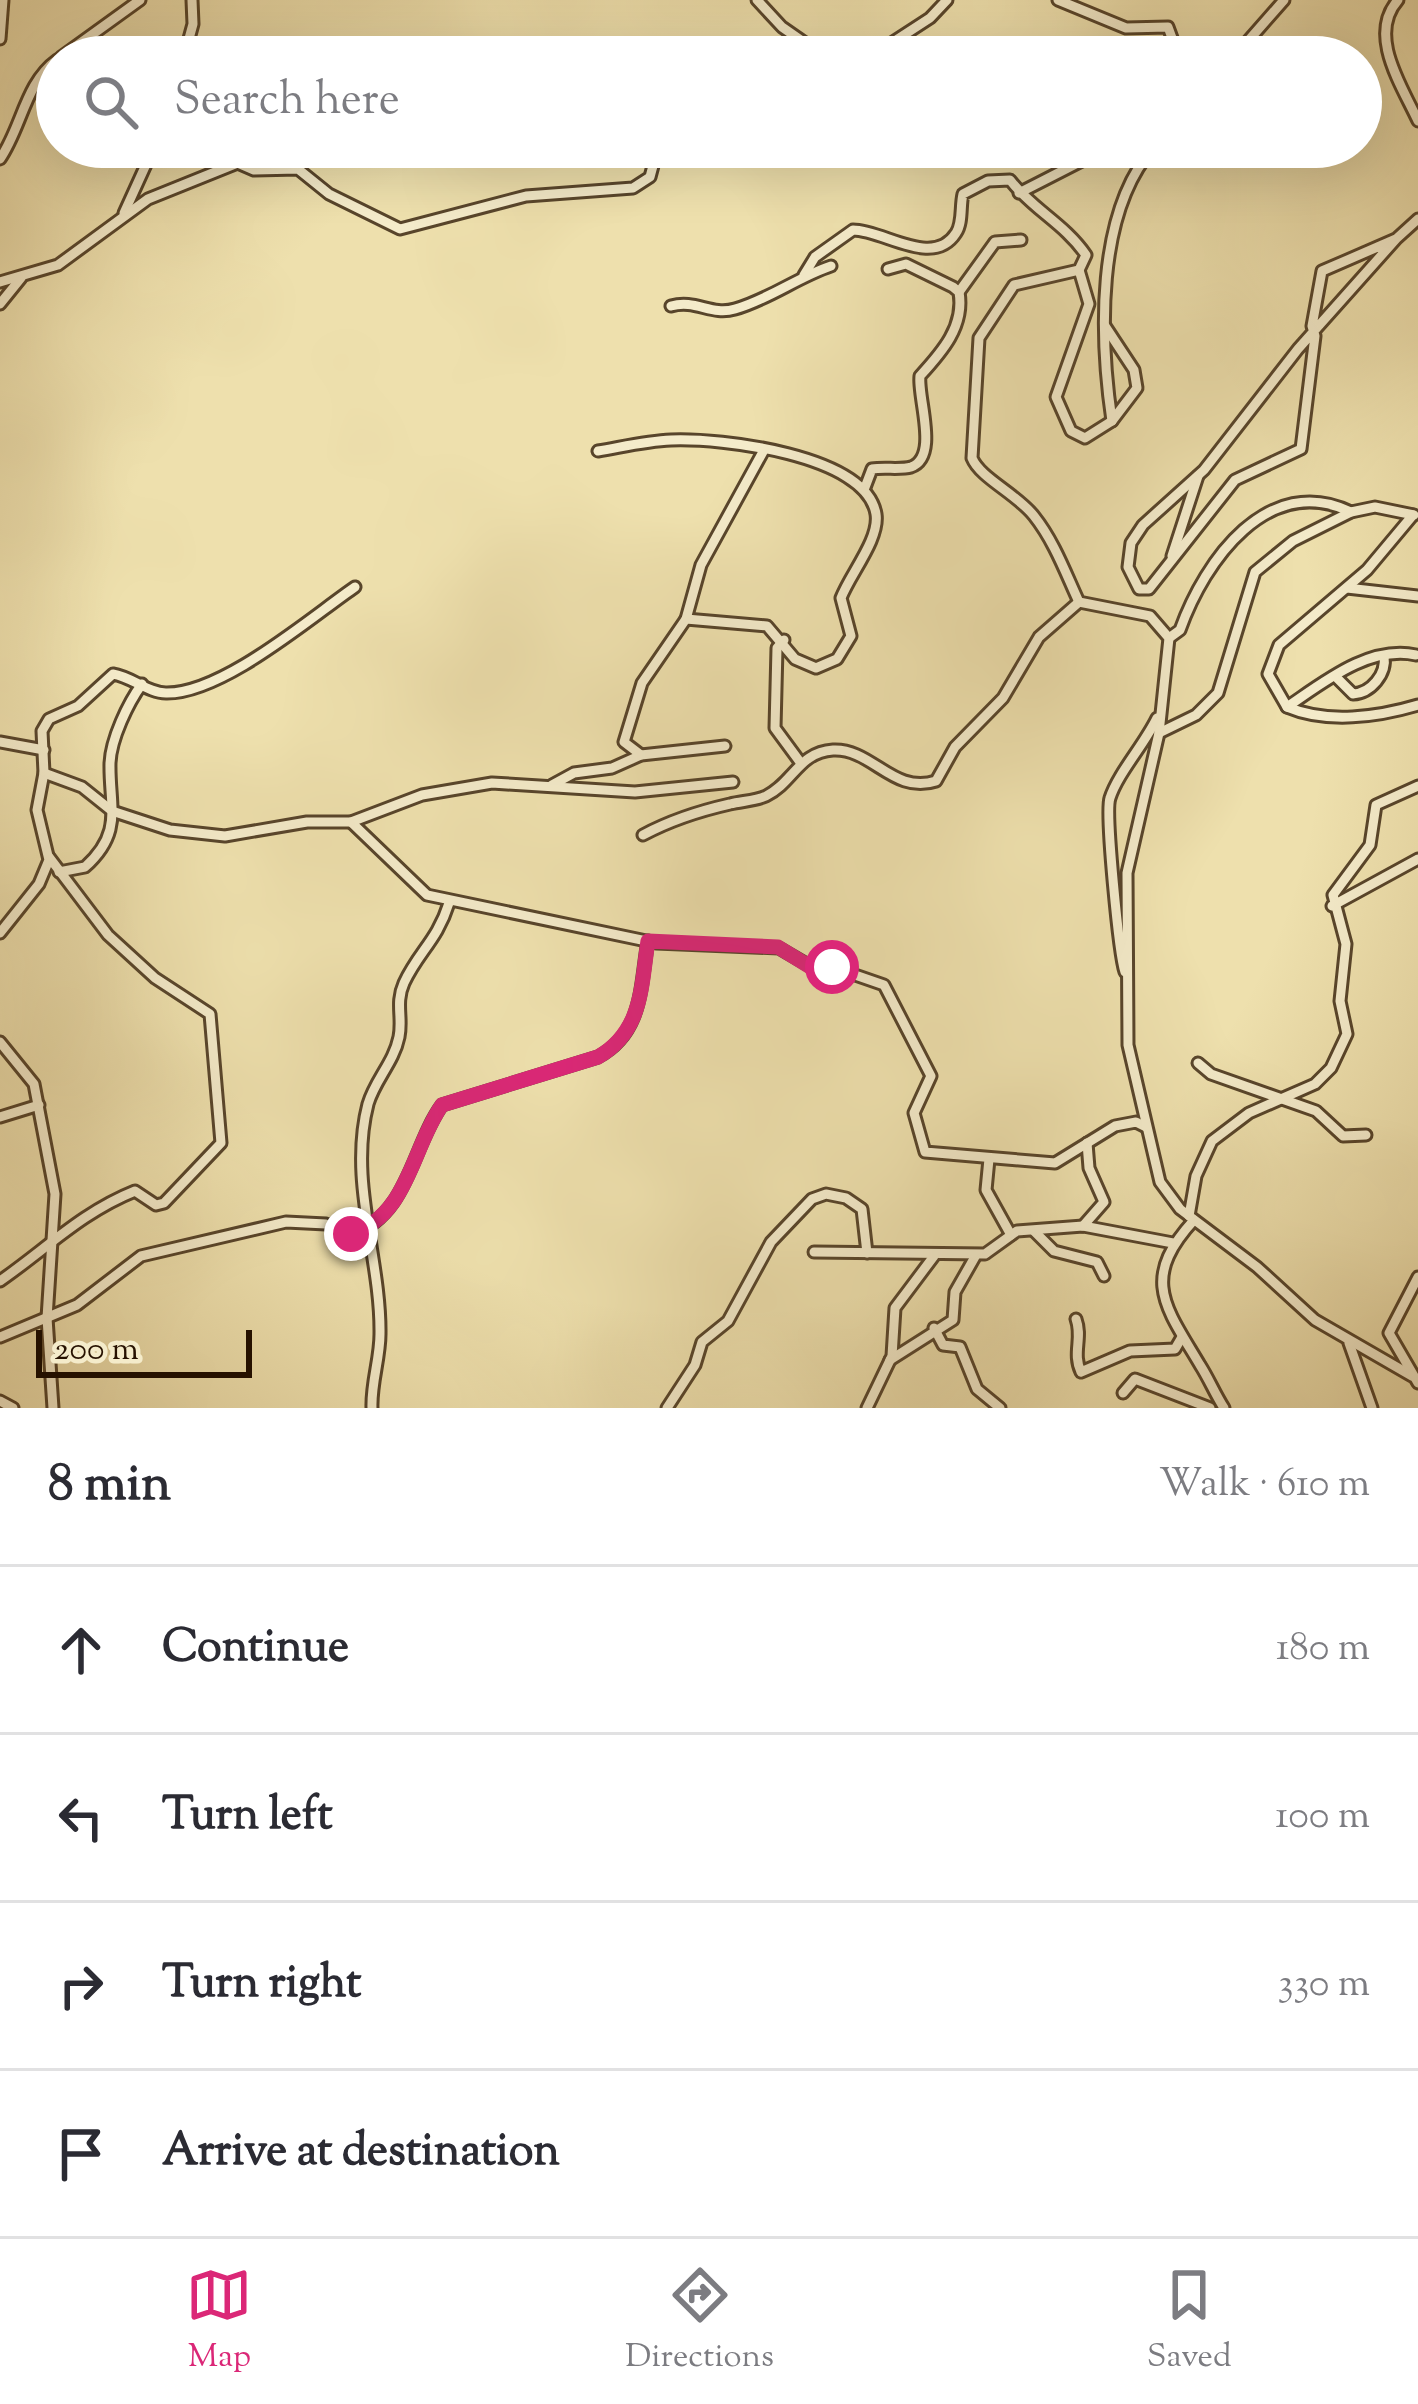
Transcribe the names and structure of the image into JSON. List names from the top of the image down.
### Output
{
  "scale_bar": "200 m",
  "page": {
    "search": "Search here",
    "scale": "200 m",
    "heading": ["8 min", "Walk · 610 m"],
    "list": [
      ["Continue", "180 m"],
      ["Turn left", "100 m"],
      ["Turn right", "330 m"],
      "Arrive at destination"
    ],
    "nav": ["Map", "Directions", "Saved"]
  }
}
